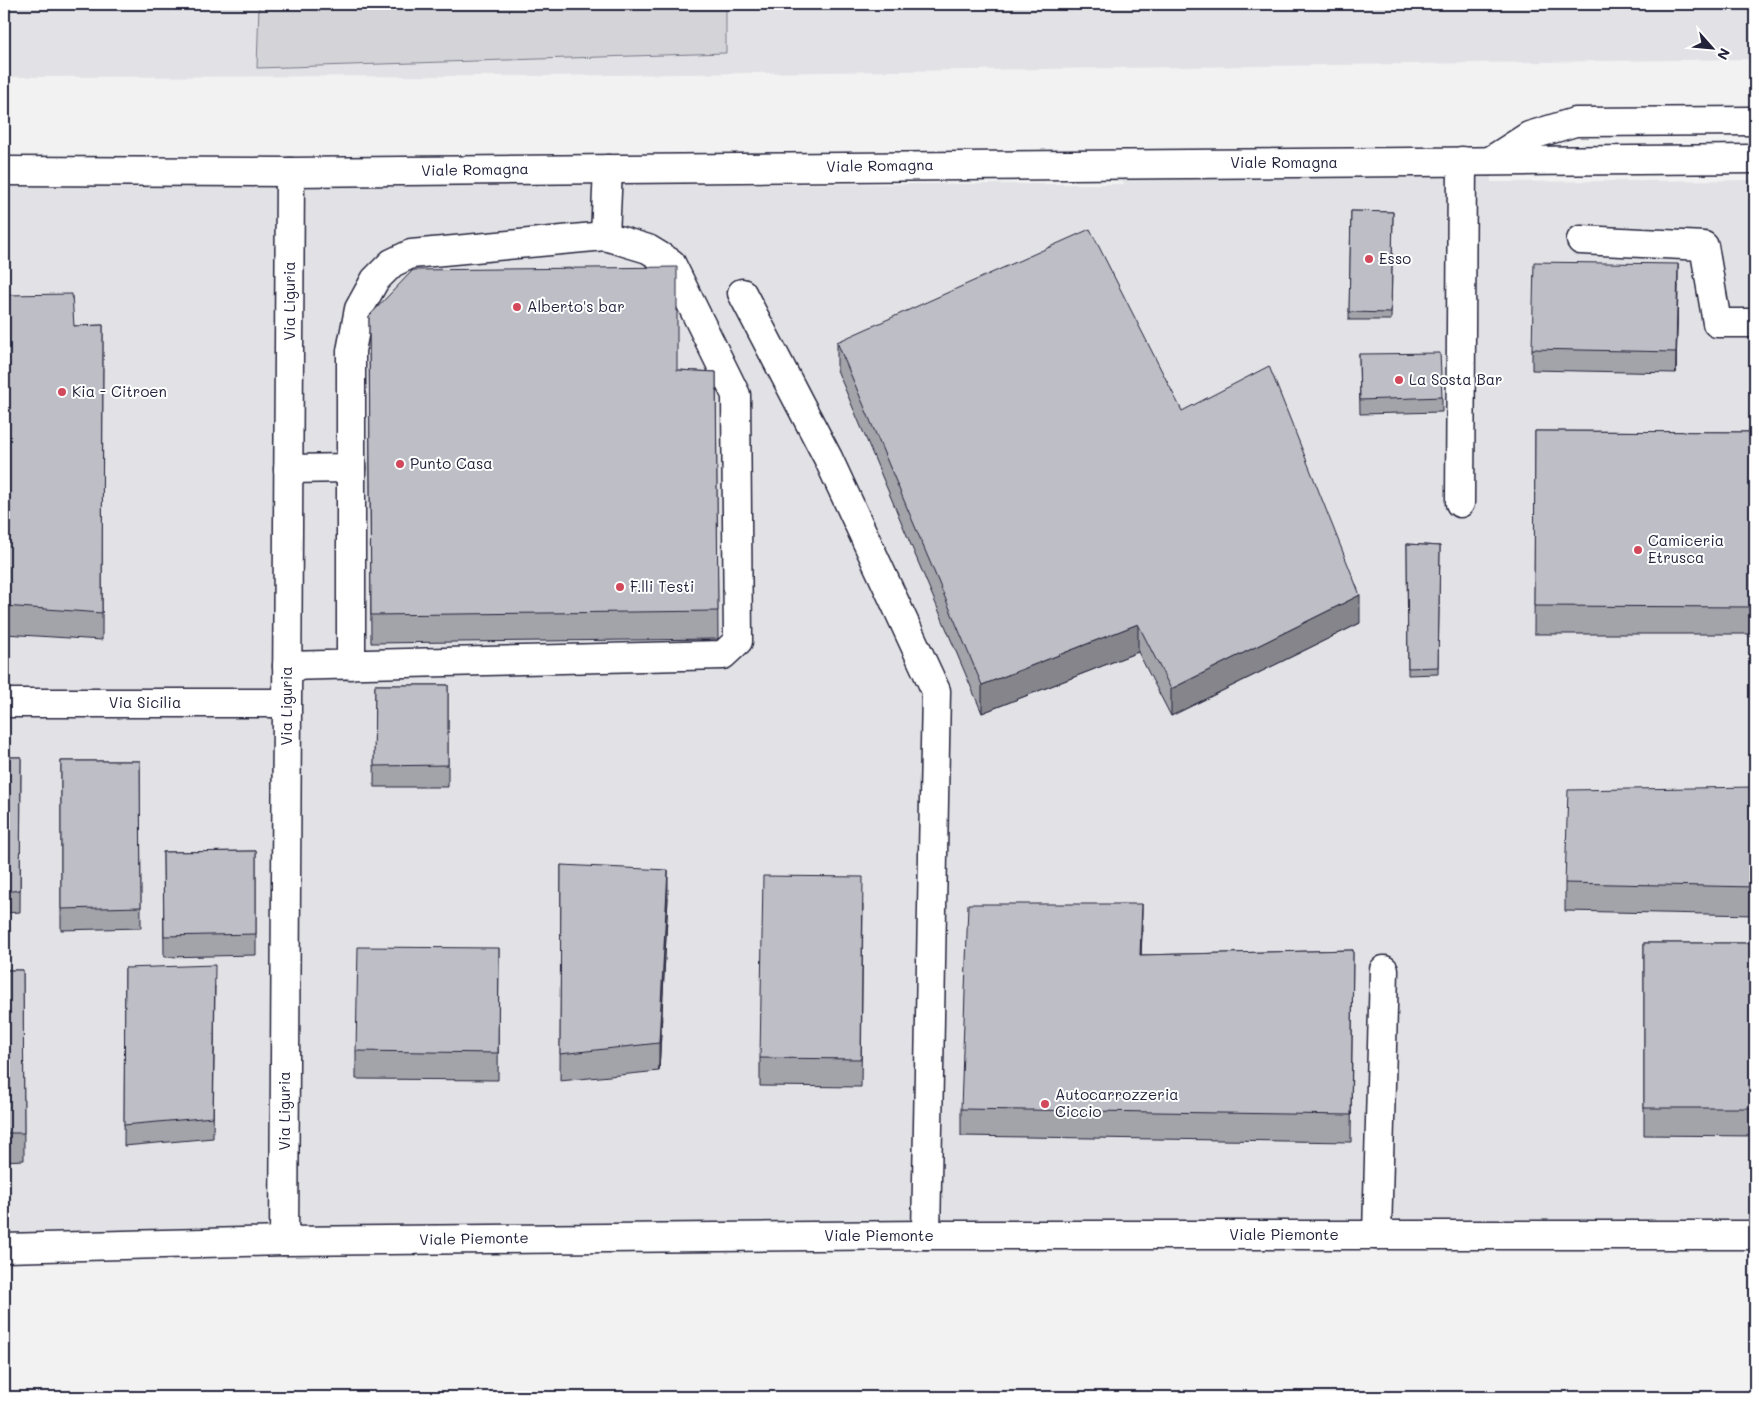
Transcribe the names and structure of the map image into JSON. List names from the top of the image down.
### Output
{
  "streets": {
    "street": [
      "Viale Romagna",
      "Via Liguria",
      "Via Sicilia",
      "Viale Piemonte"
    ]
  },
  "crossings": [
    ["Viale Romagna", "Via Liguria"],
    ["Via Liguria", "Via Sicilia"],
    ["Via Liguria", "Viale Piemonte"]
  ],
  "places": [
    "Esso",
    "Alberto's bar",
    "La Sosta Bar",
    "Kia - Citroen",
    "Punto Casa",
    "Camiceria Etrusca",
    "F.lli Testi",
    "Autocarrozzeria Ciccio"
  ],
  "north": "bottom right"
}
